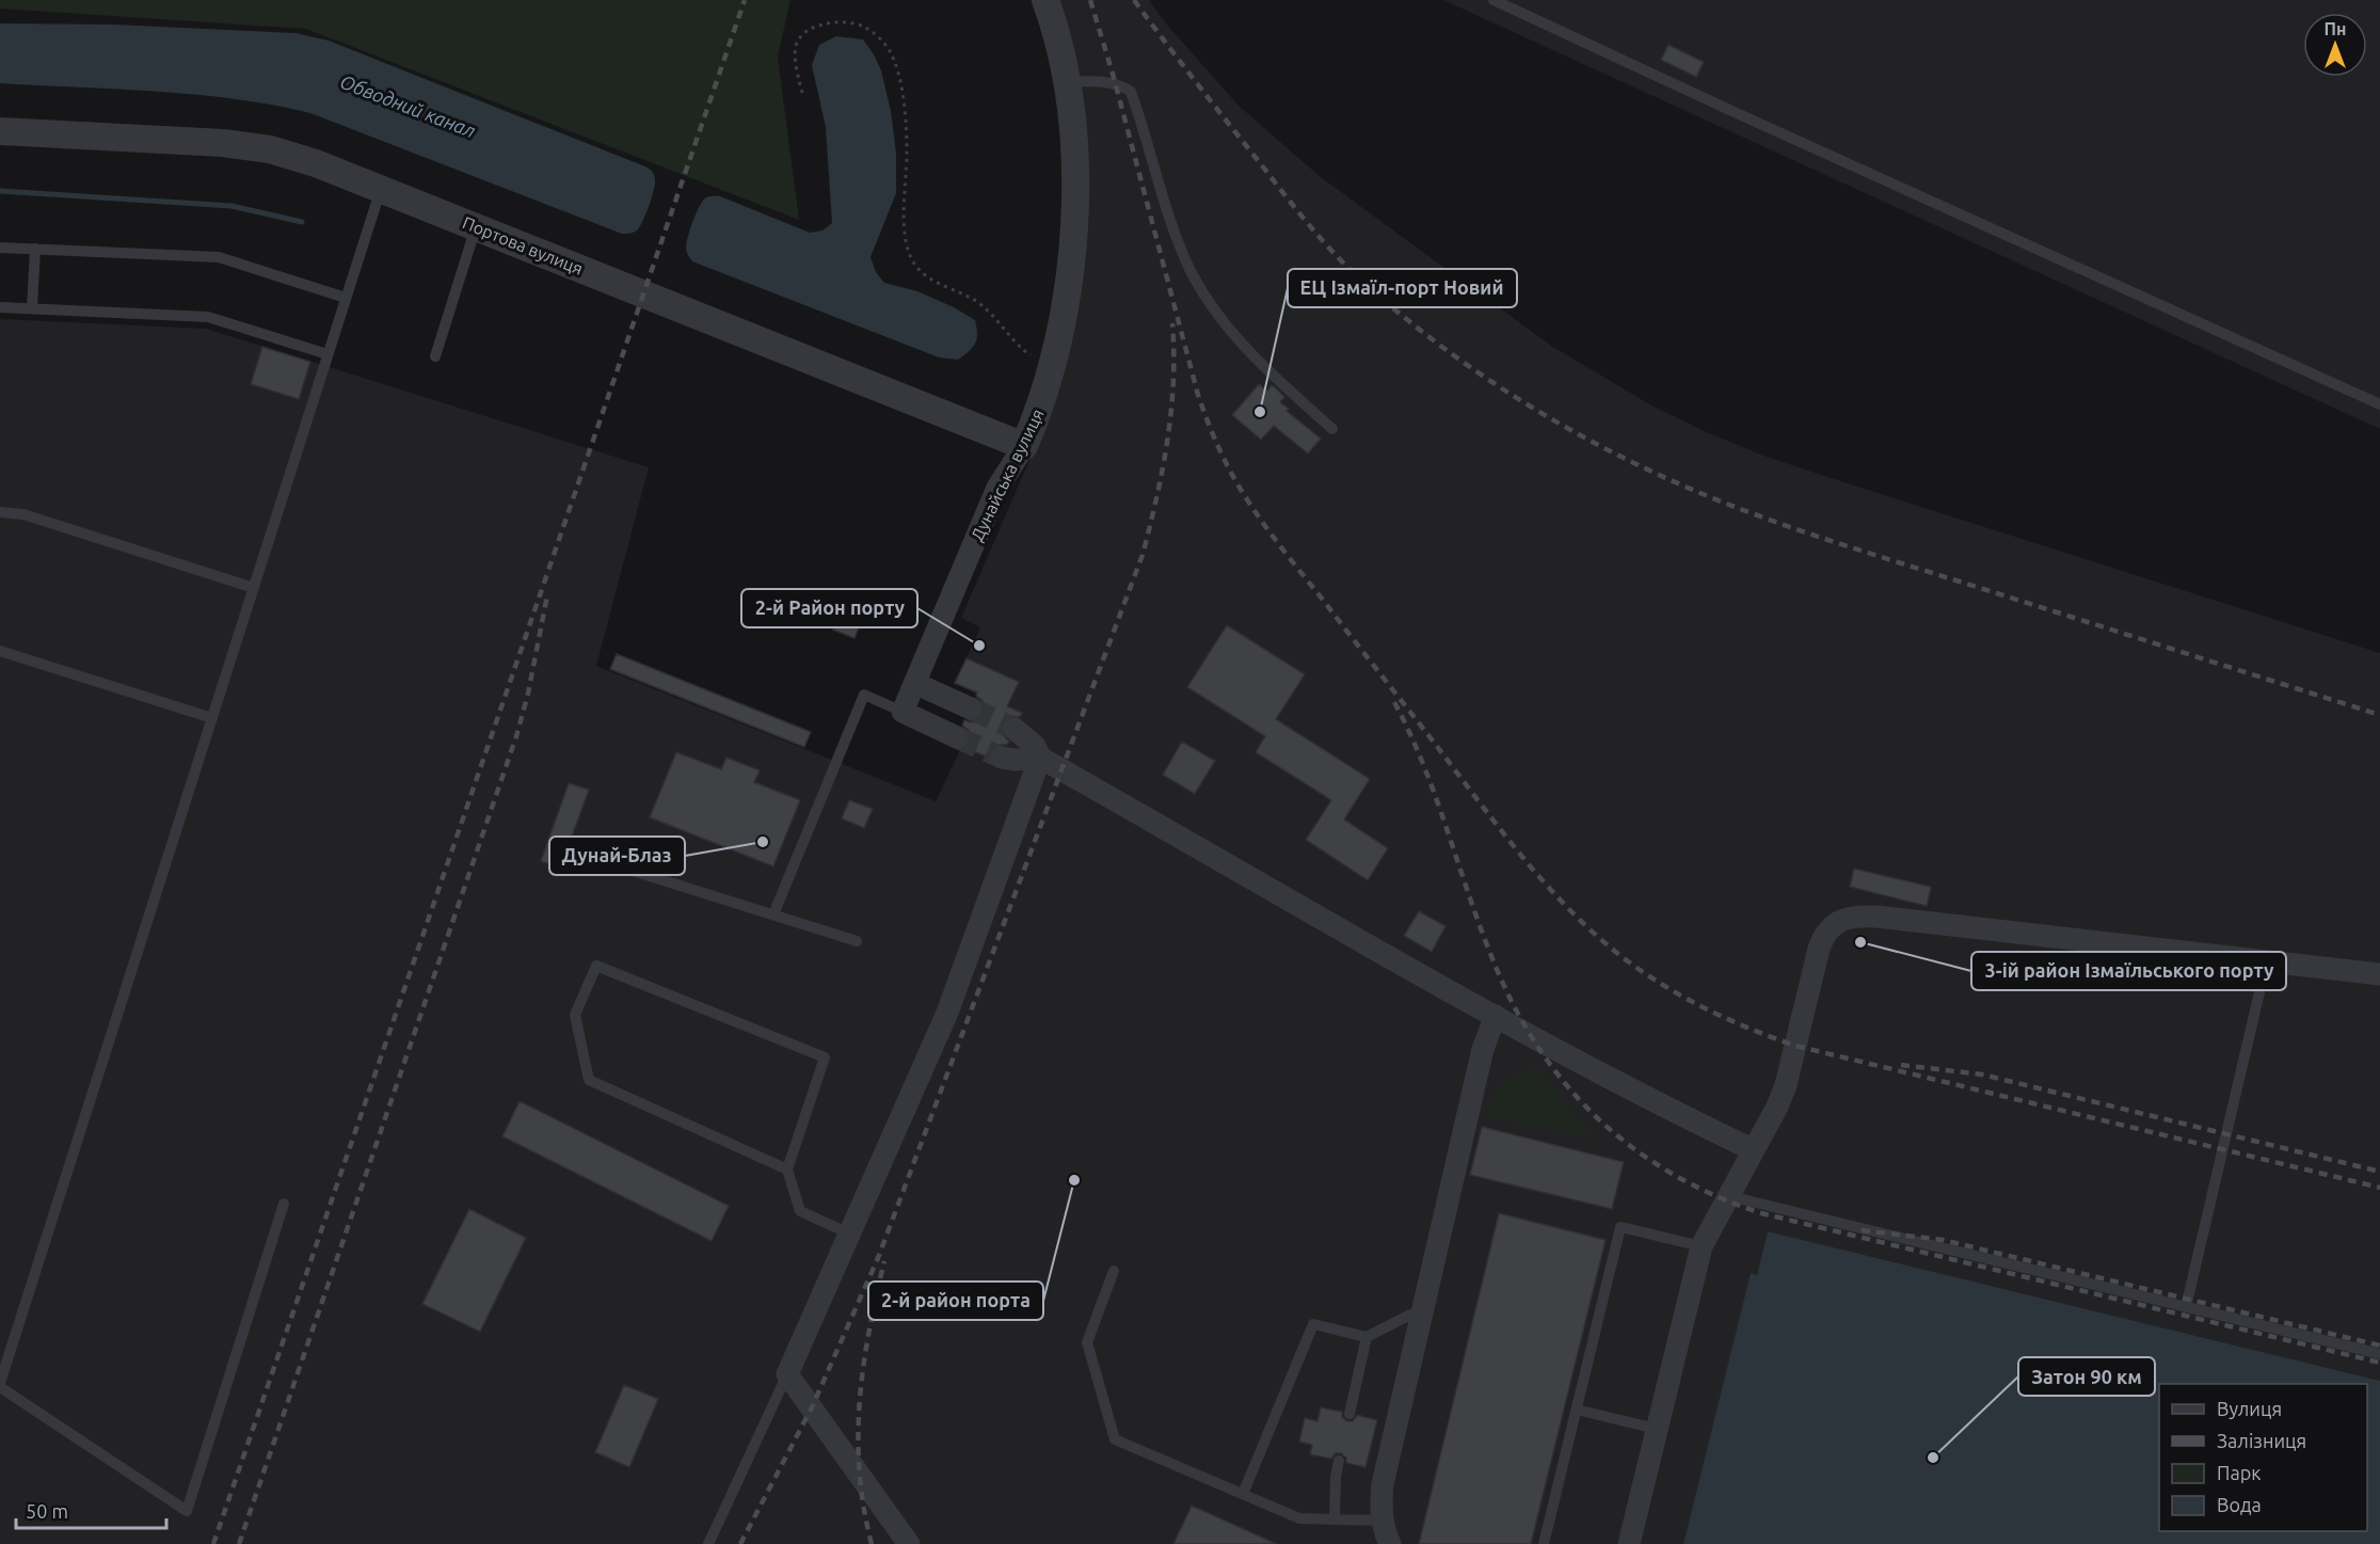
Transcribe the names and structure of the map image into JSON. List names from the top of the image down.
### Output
{
  "streets": {
    "street": ["Портова вулиця", "Дунайська вулиця"]
  },
  "crossings": [
    ["Портова вулиця", "Дунайська вулиця"]
  ],
  "water": ["Обводний канал"],
  "places": [
    "ЕЦ Ізмаїл-порт Новий",
    "2-й Район порту",
    "Дунай-Блаз",
    "3-ій район Ізмаїльського порту",
    "2-й район порта",
    "Затон 90 км"
  ],
  "legend": [
    "Вулиця",
    "Залізниця",
    "Парк",
    "Вода"
  ],
  "scale_bar": "50 m",
  "north": "top"
}
